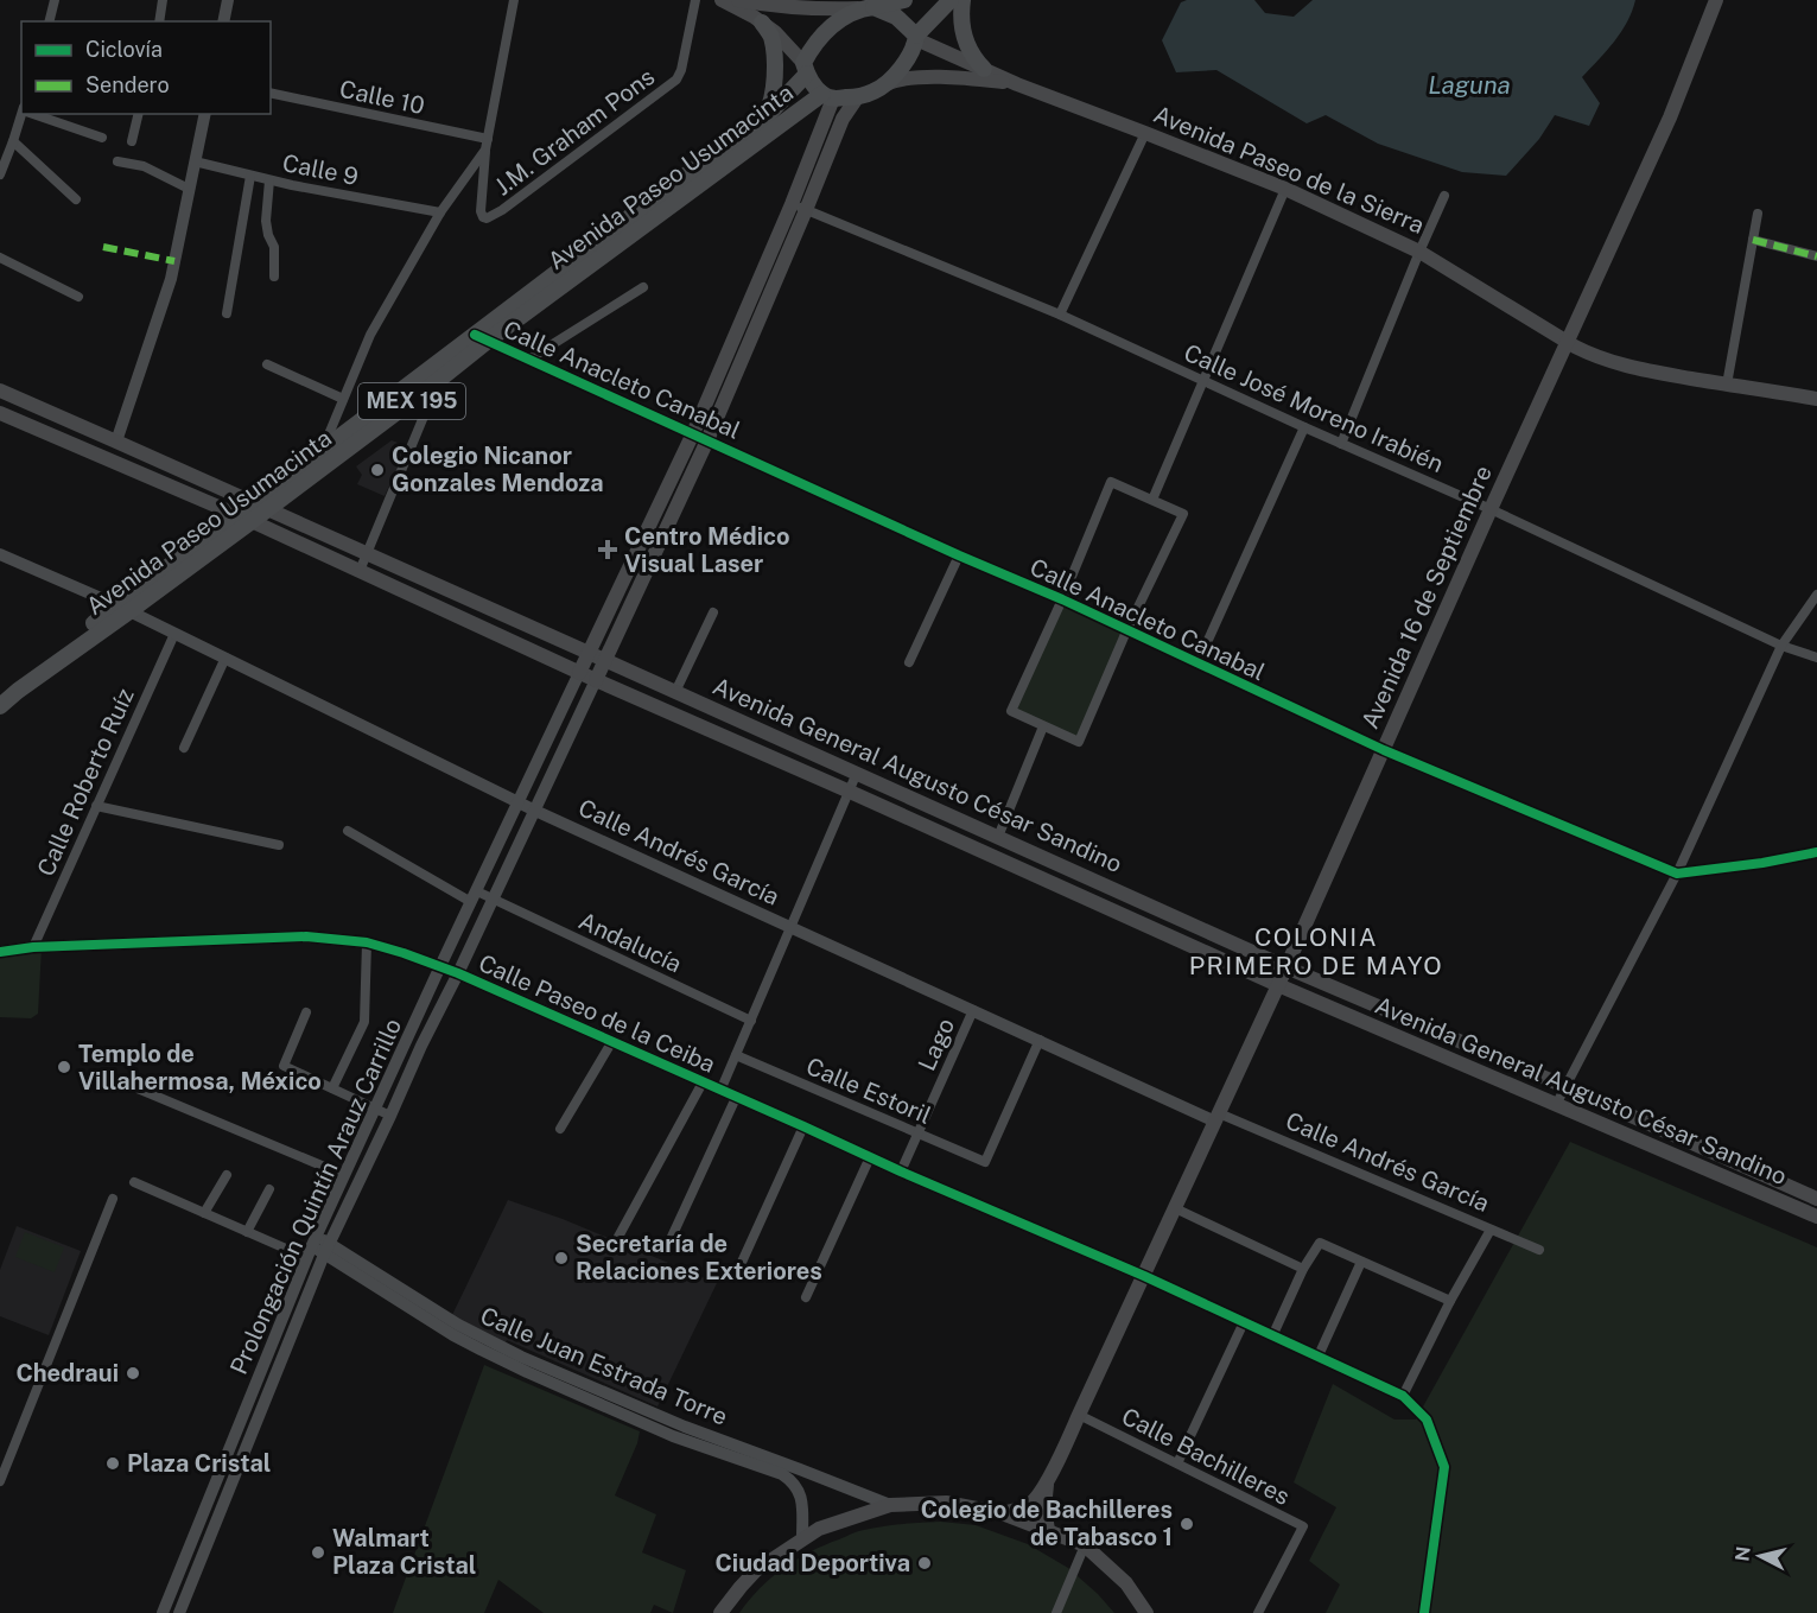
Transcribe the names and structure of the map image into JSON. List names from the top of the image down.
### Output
{
  "streets": {
    "main road": [
      "Avenida Paseo de la Sierra",
      "Avenida Paseo Usumacinta",
      "MEX 195",
      "Avenida 16 de Septiembre",
      "Avenida General Augusto César Sandino"
    ],
    "street": [
      "Calle 10",
      "J.M. Graham Pons",
      "Calle 9",
      "Calle Anacleto Canabal",
      "Calle José Moreno Irabién",
      "Calle Roberto Ruíz",
      "Calle Andrés García",
      "Andalucía",
      "Calle Paseo de la Ceiba",
      "Lago",
      "Calle Estoril",
      "Prolongación Quintín Arauz Carrillo",
      "Calle Juan Estrada Torre",
      "Calle Bachilleres"
    ]
  },
  "crossings": [
    ["Calle 10", "J.M. Graham Pons"],
    ["Avenida Paseo de la Sierra", "Avenida Paseo Usumacinta"],
    ["Avenida Paseo de la Sierra", "Avenida 16 de Septiembre"],
    ["Avenida Paseo Usumacinta", "Calle Anacleto Canabal"],
    ["Avenida Paseo Usumacinta", "Avenida General Augusto César Sandino"],
    ["Avenida Paseo Usumacinta", "Calle Andrés García"],
    ["Calle Anacleto Canabal", "Avenida 16 de Septiembre"],
    ["Calle José Moreno Irabién", "Avenida 16 de Septiembre"],
    ["Avenida 16 de Septiembre", "Avenida General Augusto César Sandino"],
    ["Avenida 16 de Septiembre", "Calle Andrés García"],
    ["Avenida 16 de Septiembre", "Calle Paseo de la Ceiba"],
    ["Avenida 16 de Septiembre", "Calle Bachilleres"],
    ["Avenida General Augusto César Sandino", "Prolongación Quintín Arauz Carrillo"],
    ["Calle Roberto Ruíz", "Calle Andrés García"],
    ["Calle Roberto Ruíz", "Calle Paseo de la Ceiba"],
    ["Calle Andrés García", "Lago"],
    ["Calle Andrés García", "Calle Estoril"],
    ["Calle Andrés García", "Prolongación Quintín Arauz Carrillo"],
    ["Andalucía", "Prolongación Quintín Arauz Carrillo"],
    ["Calle Paseo de la Ceiba", "Lago"],
    ["Calle Paseo de la Ceiba", "Prolongación Quintín Arauz Carrillo"],
    ["Lago", "Calle Estoril"],
    ["Prolongación Quintín Arauz Carrillo", "Calle Juan Estrada Torre"]
  ],
  "districts": ["COLONIA PRIMERO DE MAYO"],
  "water": ["Laguna"],
  "places": {
    "other": [
      "Colegio Nicanor Gonzales Mendoza",
      "Templo de Villahermosa, México",
      "Secretaría de Relaciones Exteriores",
      "Chedraui",
      "Plaza Cristal",
      "Colegio de Bachilleres de Tabasco 1",
      "Walmart Plaza Cristal",
      "Ciudad Deportiva"
    ],
    "health": ["Centro Médico Visual Laser"]
  },
  "legend": ["Ciclovía", "Sendero"],
  "north": "left"
}
